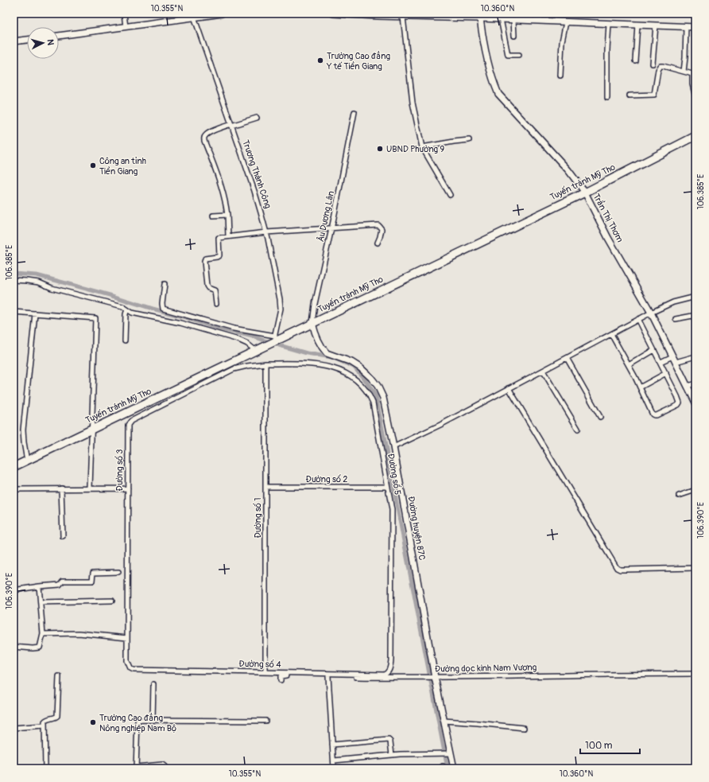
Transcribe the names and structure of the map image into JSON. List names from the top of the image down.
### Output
{
  "streets": {
    "highway": ["Tuyến tránh Mỹ Tho"],
    "street": [
      "Trương Thành Công",
      "Âu Dương Lân",
      "Trần Thị Thơm",
      "Đường số 3",
      "Đường số 5",
      "Đường số 2",
      "Đường số 1",
      "Đường huyện 87C",
      "Đường số 4",
      "Đường dọc kinh Nam Vương"
    ]
  },
  "crossings": [
    ["Trương Thành Công", "Tuyến tránh Mỹ Tho"],
    ["Tuyến tránh Mỹ Tho", "Âu Dương Lân"],
    ["Tuyến tránh Mỹ Tho", "Trần Thị Thơm"],
    ["Tuyến tránh Mỹ Tho", "Đường số 3"],
    ["Tuyến tránh Mỹ Tho", "Đường huyện 87C"],
    ["Âu Dương Lân", "Đường huyện 87C"],
    ["Đường số 3", "Đường số 5"],
    ["Đường số 3", "Đường số 1"],
    ["Đường số 3", "Đường số 4"],
    ["Đường số 5", "Đường số 2"],
    ["Đường số 5", "Đường số 1"],
    ["Đường số 5", "Đường số 4"],
    ["Đường số 2", "Đường số 1"],
    ["Đường số 1", "Đường số 4"],
    ["Đường huyện 87C", "Đường dọc kinh Nam Vương"]
  ],
  "places": [
    "Trường Cao đẳng Y tế Tiền Giang",
    "UBND Phường 9",
    "Công an tỉnh Tiền Giang",
    "Trường Cao đẳng Nông nghiệp Nam Bộ"
  ],
  "scale_bar": "100 m",
  "north": "right",
  "coordinates": [
    "10.355°N",
    "10.360°N",
    "106.385°E",
    "106.390°E"
  ]
}
